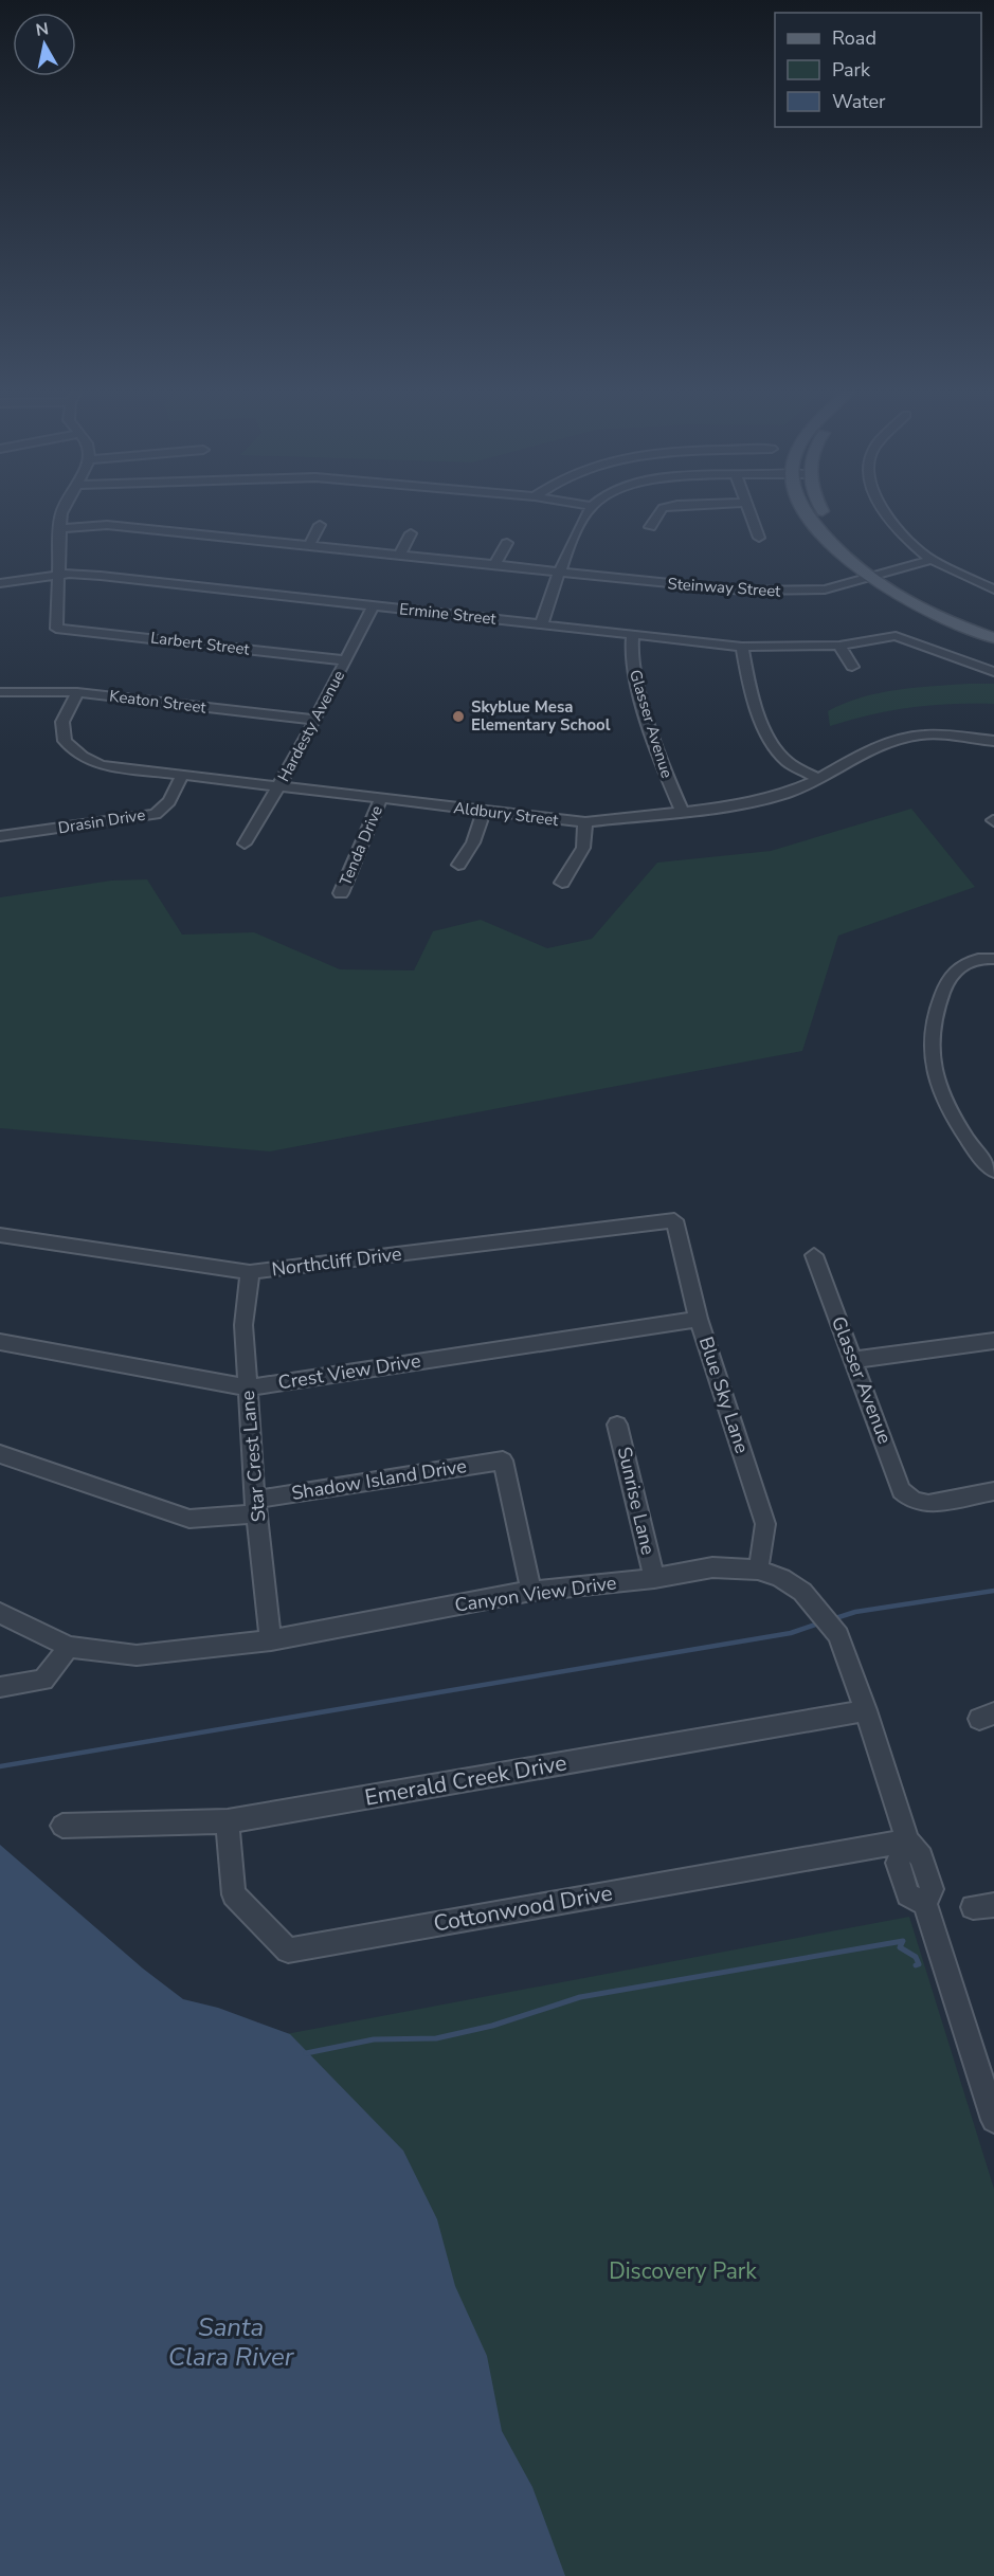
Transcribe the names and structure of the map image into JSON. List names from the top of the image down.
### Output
{
  "streets": {
    "street": [
      "Steinway Street",
      "Ermine Street",
      "Larbert Street",
      "Keaton Street",
      "Glasser Avenue",
      "Hardesty Avenue",
      "Aldbury Street",
      "Drasin Drive",
      "Tenda Drive",
      "Northcliff Drive",
      "Crest View Drive",
      "Blue Sky Lane",
      "Star Crest Lane",
      "Shadow Island Drive",
      "Sunrise Lane",
      "Canyon View Drive",
      "Emerald Creek Drive",
      "Cottonwood Drive"
    ]
  },
  "crossings": [
    ["Ermine Street", "Larbert Street"],
    ["Ermine Street", "Glasser Avenue"],
    ["Ermine Street", "Hardesty Avenue"],
    ["Larbert Street", "Hardesty Avenue"],
    ["Keaton Street", "Hardesty Avenue"],
    ["Keaton Street", "Aldbury Street"],
    ["Glasser Avenue", "Aldbury Street"],
    ["Hardesty Avenue", "Aldbury Street"],
    ["Aldbury Street", "Drasin Drive"],
    ["Aldbury Street", "Tenda Drive"],
    ["Northcliff Drive", "Blue Sky Lane"],
    ["Northcliff Drive", "Star Crest Lane"],
    ["Crest View Drive", "Blue Sky Lane"],
    ["Crest View Drive", "Star Crest Lane"],
    ["Blue Sky Lane", "Canyon View Drive"],
    ["Star Crest Lane", "Shadow Island Drive"],
    ["Star Crest Lane", "Canyon View Drive"],
    ["Shadow Island Drive", "Canyon View Drive"],
    ["Sunrise Lane", "Canyon View Drive"],
    ["Canyon View Drive", "Emerald Creek Drive"],
    ["Canyon View Drive", "Cottonwood Drive"],
    ["Emerald Creek Drive", "Cottonwood Drive"]
  ],
  "water": ["Santa Clara River"],
  "parks": ["Discovery Park"],
  "places": ["Skyblue Mesa Elementary School"],
  "legend": ["Road", "Park", "Water"],
  "north": "top"
}
